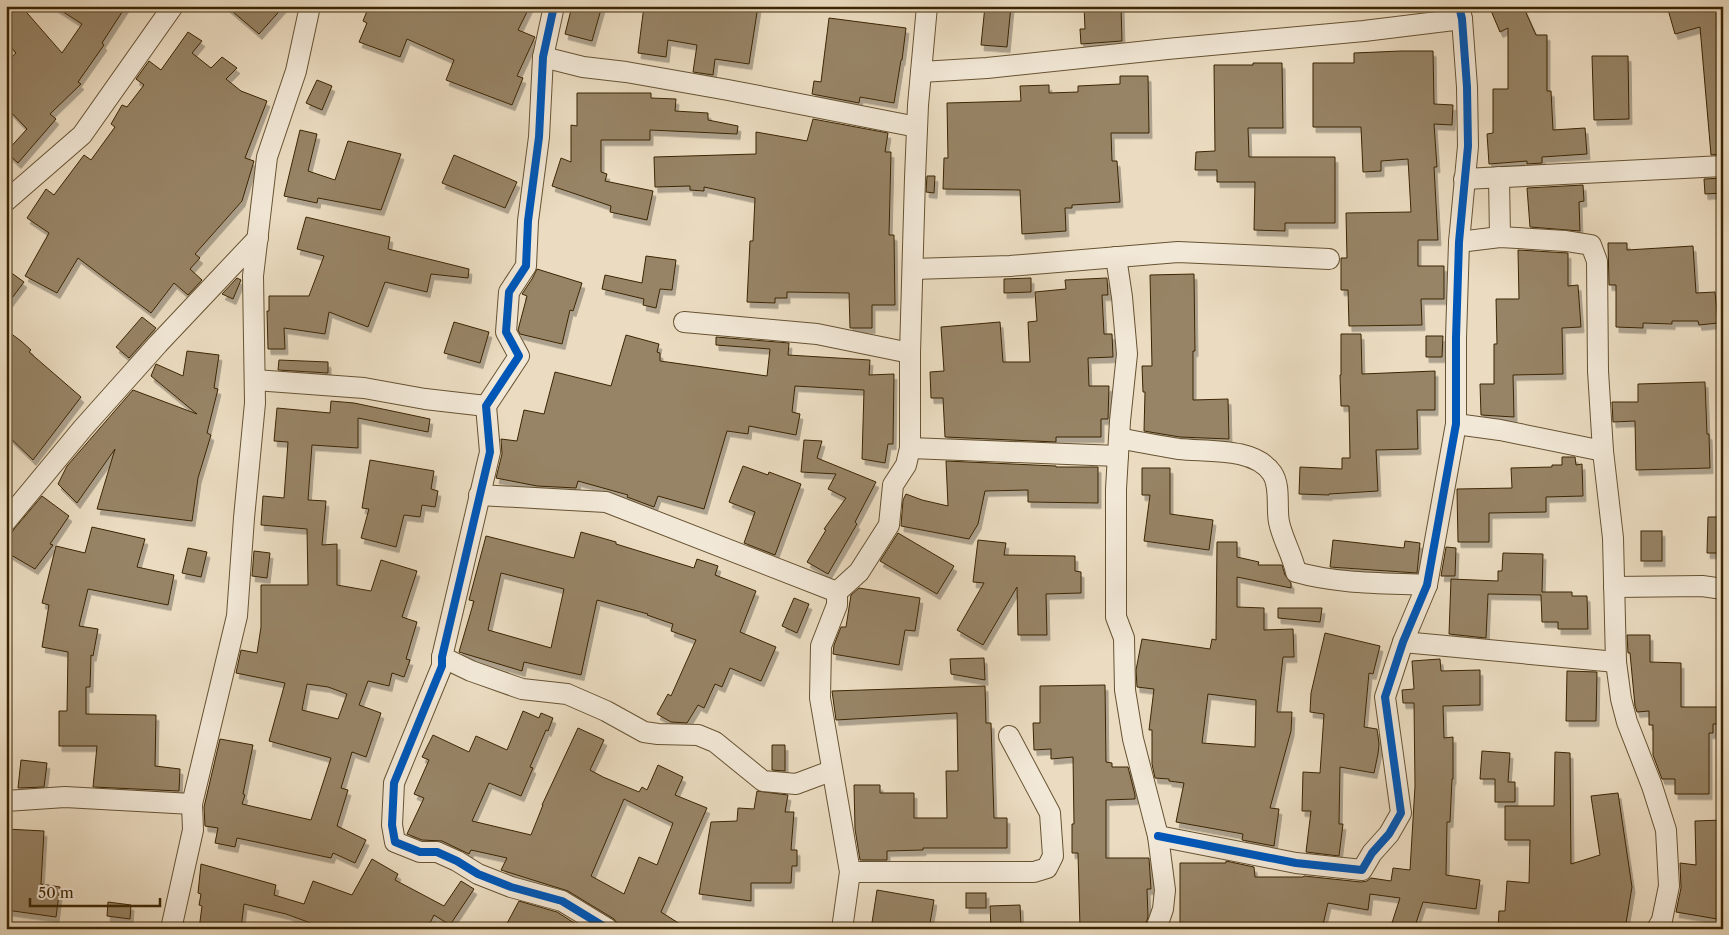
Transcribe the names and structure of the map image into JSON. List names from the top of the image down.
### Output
{
  "scale_bar": "50 m"
}
